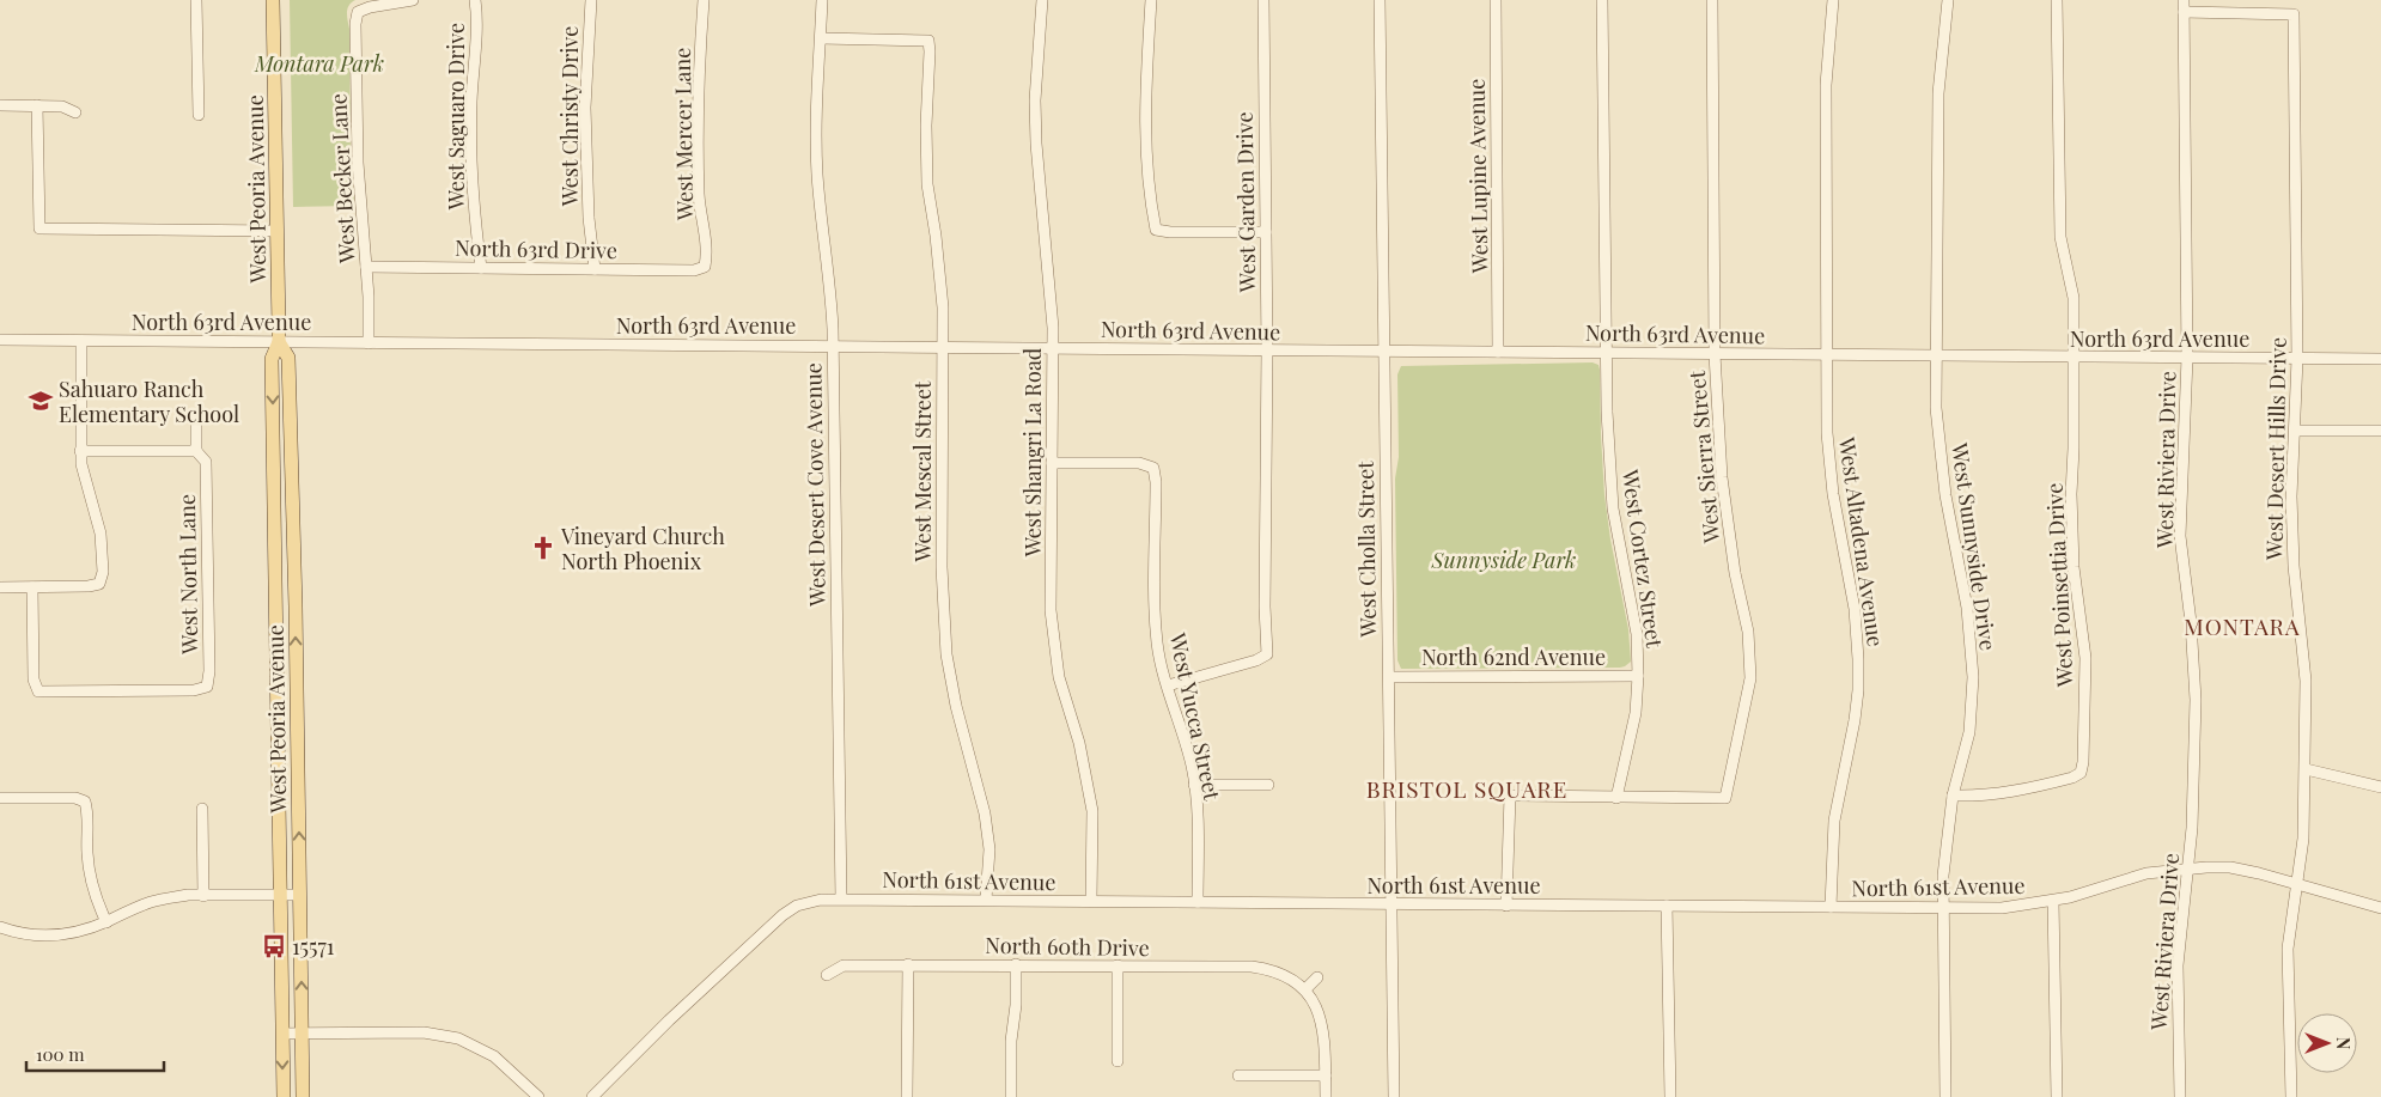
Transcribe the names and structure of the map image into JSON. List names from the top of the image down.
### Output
{
  "streets": {
    "main road": ["West Peoria Avenue"],
    "street": [
      "West Saguaro Drive",
      "West Christy Drive",
      "West Mercer Lane",
      "West Lupine Avenue",
      "West Becker Lane",
      "West Garden Drive",
      "North 63rd Drive",
      "North 63rd Avenue",
      "West Desert Hills Drive",
      "West Shangri La Road",
      "West Sierra Street",
      "West Riviera Drive",
      "West Mescal Street",
      "West Desert Cove Avenue",
      "West Altadena Avenue",
      "West Sunnyside Drive",
      "West Cholla Street",
      "West Cortez Street",
      "West North Lane",
      "West Poinsettia Drive",
      "North 62nd Avenue",
      "West Yucca Street",
      "North 61st Avenue",
      "North 60th Drive"
    ]
  },
  "crossings": [
    ["West Saguaro Drive", "North 63rd Drive"],
    ["West Christy Drive", "North 63rd Drive"],
    ["West Mercer Lane", "North 63rd Drive"],
    ["West Lupine Avenue", "North 63rd Avenue"],
    ["West Becker Lane", "North 63rd Drive"],
    ["West Becker Lane", "North 63rd Avenue"],
    ["West Peoria Avenue", "North 63rd Avenue"],
    ["West Garden Drive", "North 63rd Avenue"],
    ["West Garden Drive", "West Yucca Street"],
    ["North 63rd Avenue", "West Desert Hills Drive"],
    ["North 63rd Avenue", "West Shangri La Road"],
    ["North 63rd Avenue", "West Sierra Street"],
    ["North 63rd Avenue", "West Riviera Drive"],
    ["North 63rd Avenue", "West Mescal Street"],
    ["North 63rd Avenue", "West Desert Cove Avenue"],
    ["North 63rd Avenue", "West Altadena Avenue"],
    ["North 63rd Avenue", "West Sunnyside Drive"],
    ["North 63rd Avenue", "West Cholla Street"],
    ["North 63rd Avenue", "West Cortez Street"],
    ["North 63rd Avenue", "West Poinsettia Drive"],
    ["West Desert Hills Drive", "West Riviera Drive"],
    ["West Desert Hills Drive", "North 61st Avenue"],
    ["West Shangri La Road", "West Yucca Street"],
    ["West Shangri La Road", "North 61st Avenue"],
    ["West Sierra Street", "West Cortez Street"],
    ["West Riviera Drive", "North 61st Avenue"],
    ["West Mescal Street", "West Desert Cove Avenue"],
    ["West Mescal Street", "North 61st Avenue"],
    ["West Desert Cove Avenue", "North 61st Avenue"],
    ["West Altadena Avenue", "North 61st Avenue"],
    ["West Sunnyside Drive", "West Poinsettia Drive"],
    ["West Sunnyside Drive", "North 61st Avenue"],
    ["West Cholla Street", "North 62nd Avenue"],
    ["West Cholla Street", "North 61st Avenue"],
    ["West Cortez Street", "North 62nd Avenue"],
    ["West Yucca Street", "North 61st Avenue"]
  ],
  "districts": ["MONTARA", "BRISTOL SQUARE"],
  "parks": ["Montara Park", "Sunnyside Park"],
  "places": {
    "school or university": ["Sahuaro Ranch Elementary School"],
    "church": ["Vineyard Church North Phoenix"],
    "bus stop": ["15571"]
  },
  "scale_bar": "100 m",
  "north": "right"
}
